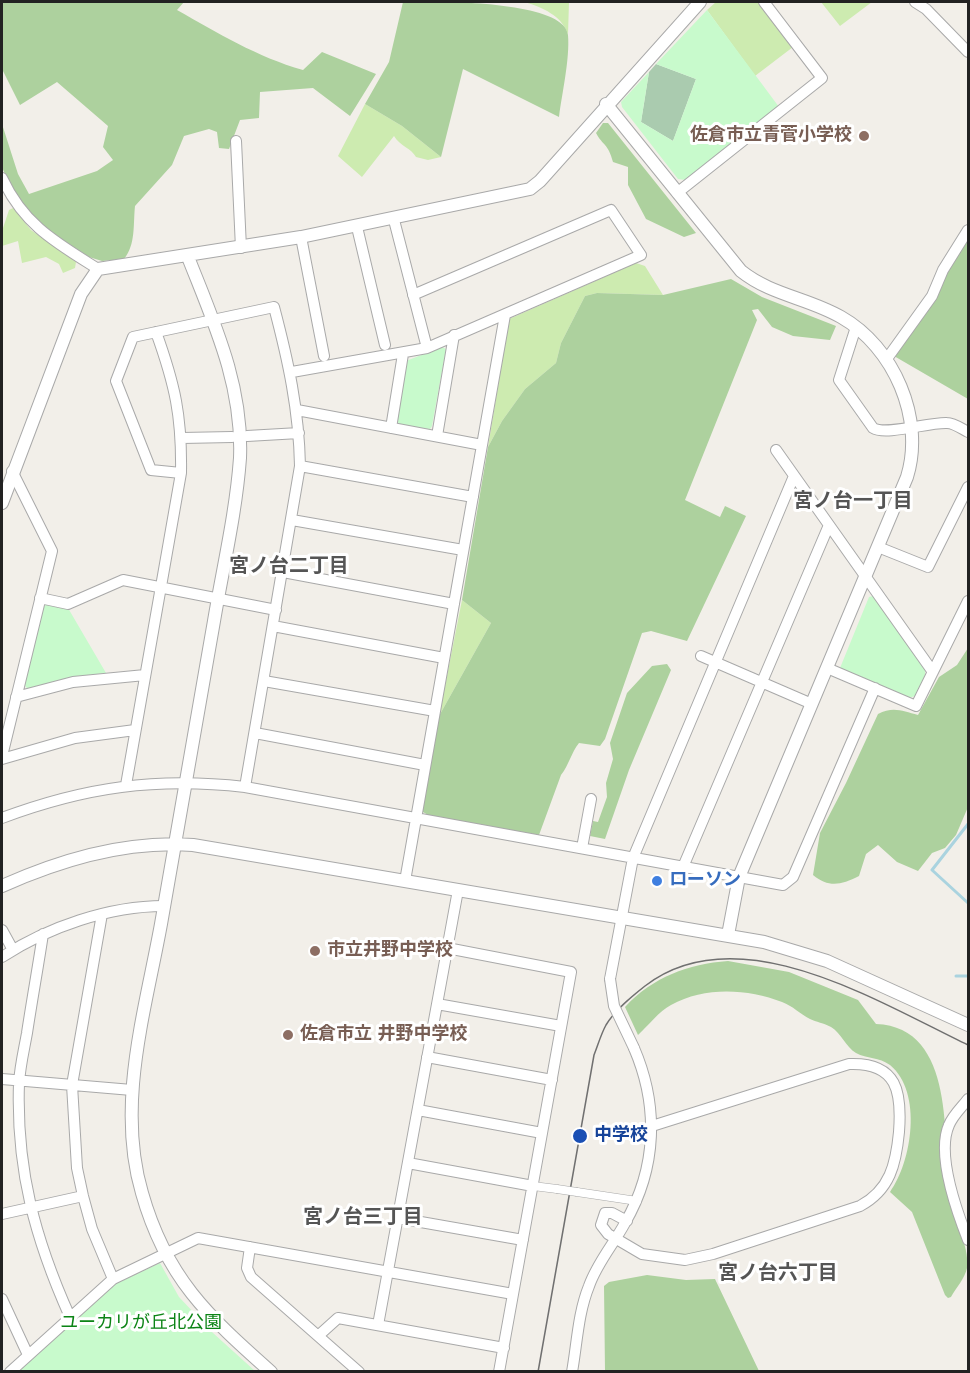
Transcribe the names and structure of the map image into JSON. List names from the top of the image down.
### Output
{
  "districts": [
    "宮ノ台一丁目",
    "宮ノ台二丁目",
    "宮ノ台三丁目",
    "宮ノ台六丁目"
  ],
  "parks": ["ユーカリが丘北公園"],
  "places": [
    "佐倉市立青菅小学校",
    "ローソン",
    "市立井野中学校",
    "佐倉市立 井野中学校",
    "中学校"
  ]
}
